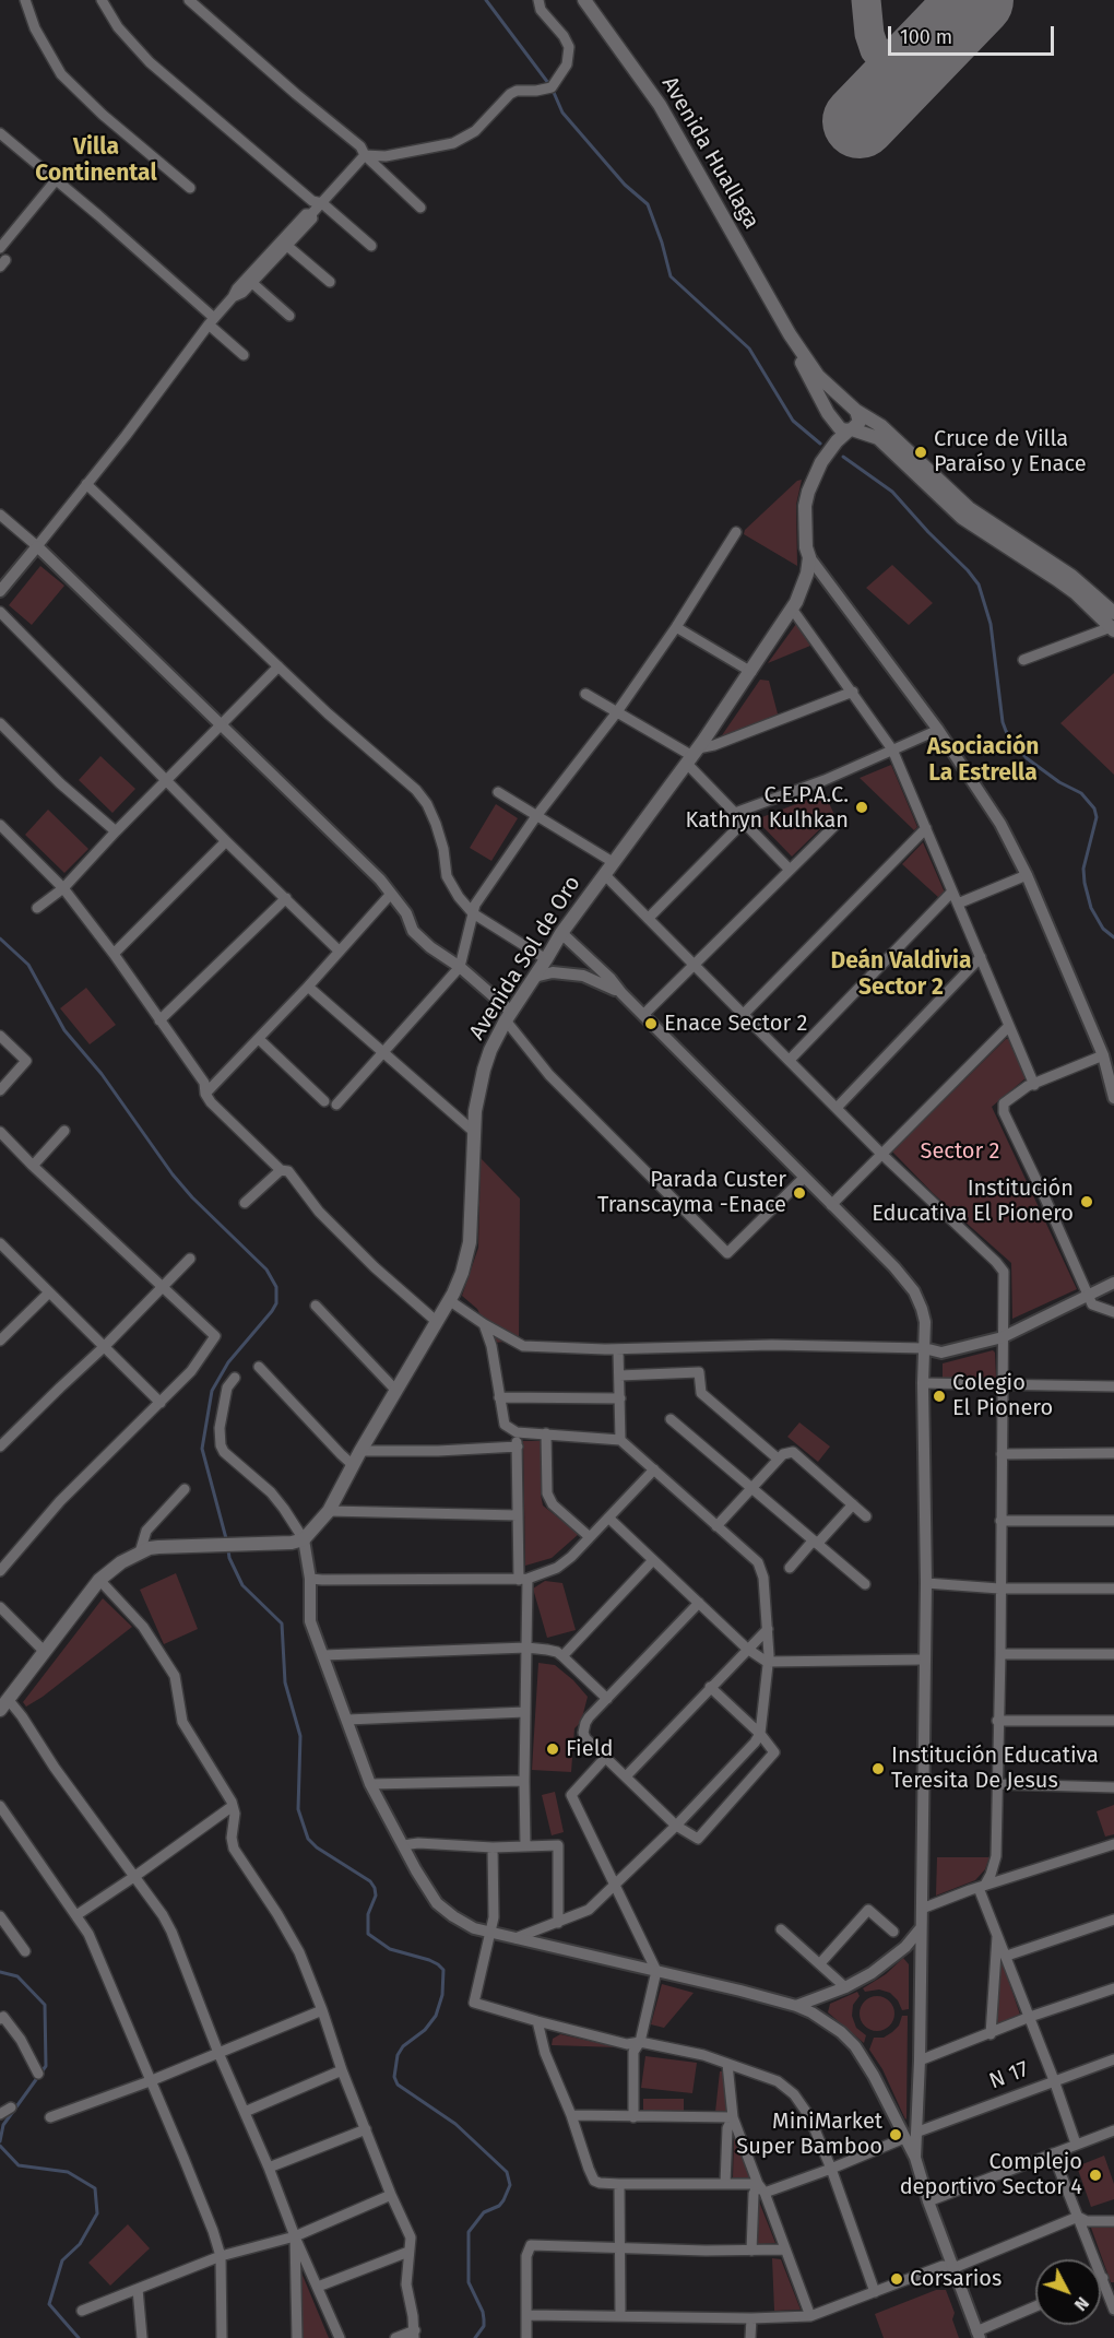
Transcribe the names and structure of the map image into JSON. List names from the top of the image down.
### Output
{
  "streets": {
    "main road": ["Avenida Huallaga", "Avenida Sol de Oro"],
    "street": ["N 17"]
  },
  "crossings": [
    ["Avenida Huallaga", "Avenida Sol de Oro"]
  ],
  "districts": ["Villa Continental", "Asociación La Estrella", "Deán Valdivia Sector 2"],
  "parks": ["Sector 2"],
  "places": [
    "Cruce de Villa Paraíso y Enace",
    "C.E.P.A.C. Kathryn Kulhkan",
    "Enace Sector 2",
    "Parada Custer Transcayma -Enace",
    "Institución Educativa El Pionero",
    "Colegio El Pionero",
    "Field",
    "Institución Educativa Teresita De Jesus",
    "MiniMarket Super Bamboo",
    "Complejo deportivo Sector 4",
    "Corsarios"
  ],
  "scale_bar": "100 m",
  "north": "bottom right"
}
